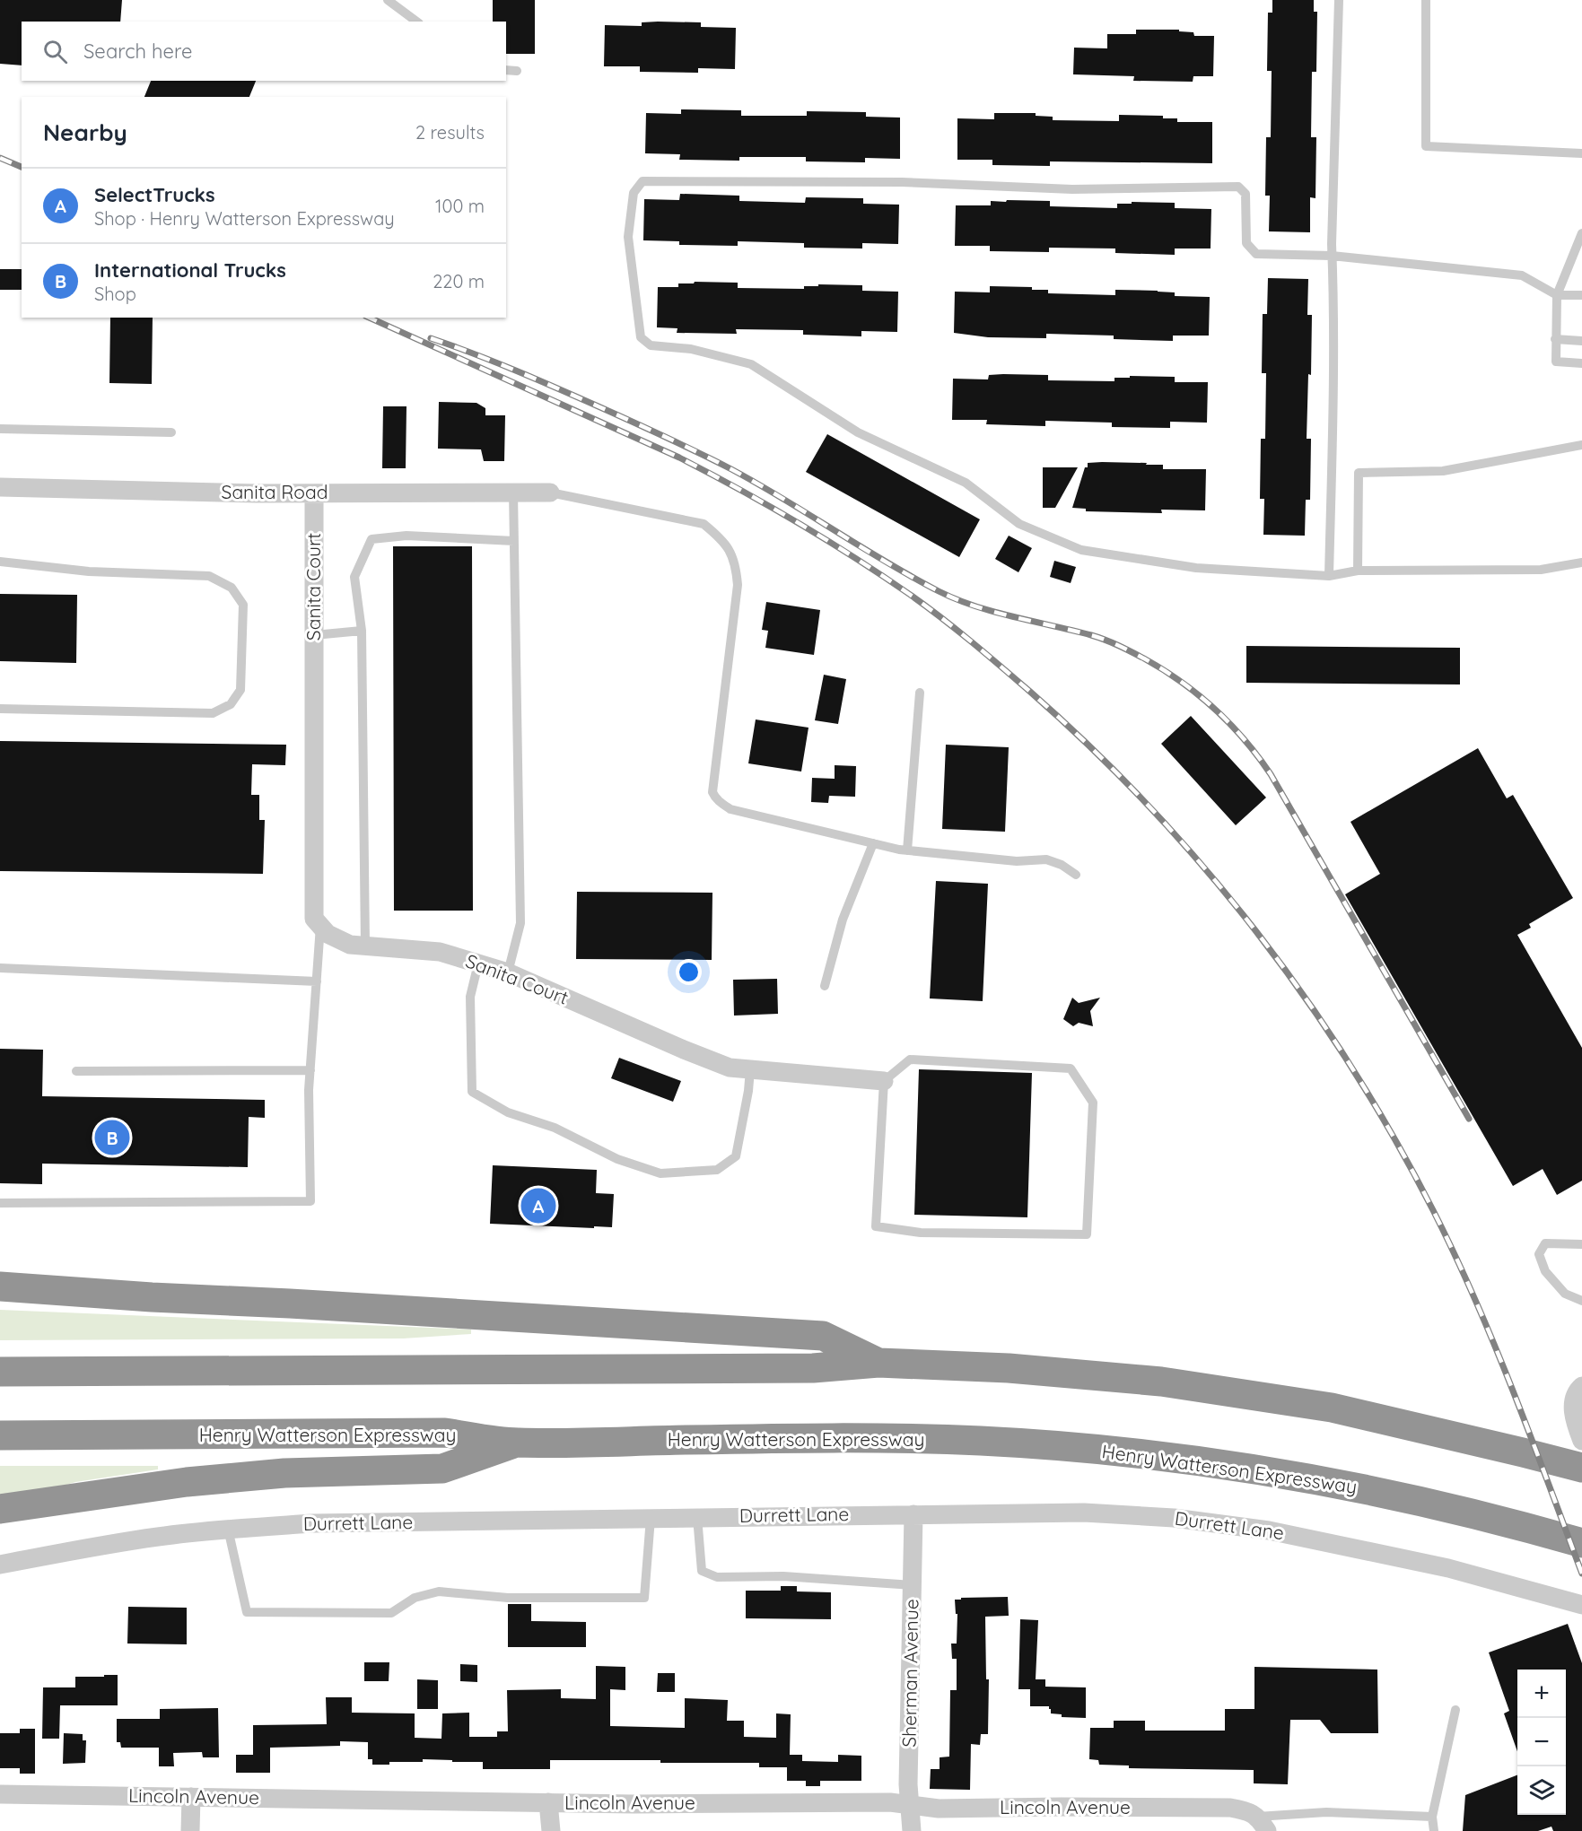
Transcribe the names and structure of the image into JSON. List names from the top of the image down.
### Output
{
  "streets": {
    "highway": ["Henry Watterson Expressway"],
    "street": [
      "Sanita Road",
      "Sanita Court",
      "Durrett Lane",
      "Sherman Avenue",
      "Lincoln Avenue"
    ]
  },
  "crossings": [
    ["Sanita Road", "Sanita Court"],
    ["Durrett Lane", "Sherman Avenue"],
    ["Sherman Avenue", "Lincoln Avenue"]
  ],
  "page": {
    "search": "Search here",
    "heading": ["Nearby", "2 results"],
    "list": [
      {
        "mark": "A",
        "name": "SelectTrucks",
        "note": "Shop · Henry Watterson Expressway",
        "value": "100 m"
      },
      {
        "mark": "B",
        "name": "International Trucks",
        "note": "Shop",
        "value": "220 m"
      }
    ],
    "pins": ["B", "A"],
    "map_buttons": ["+", "−"]
  }
}
